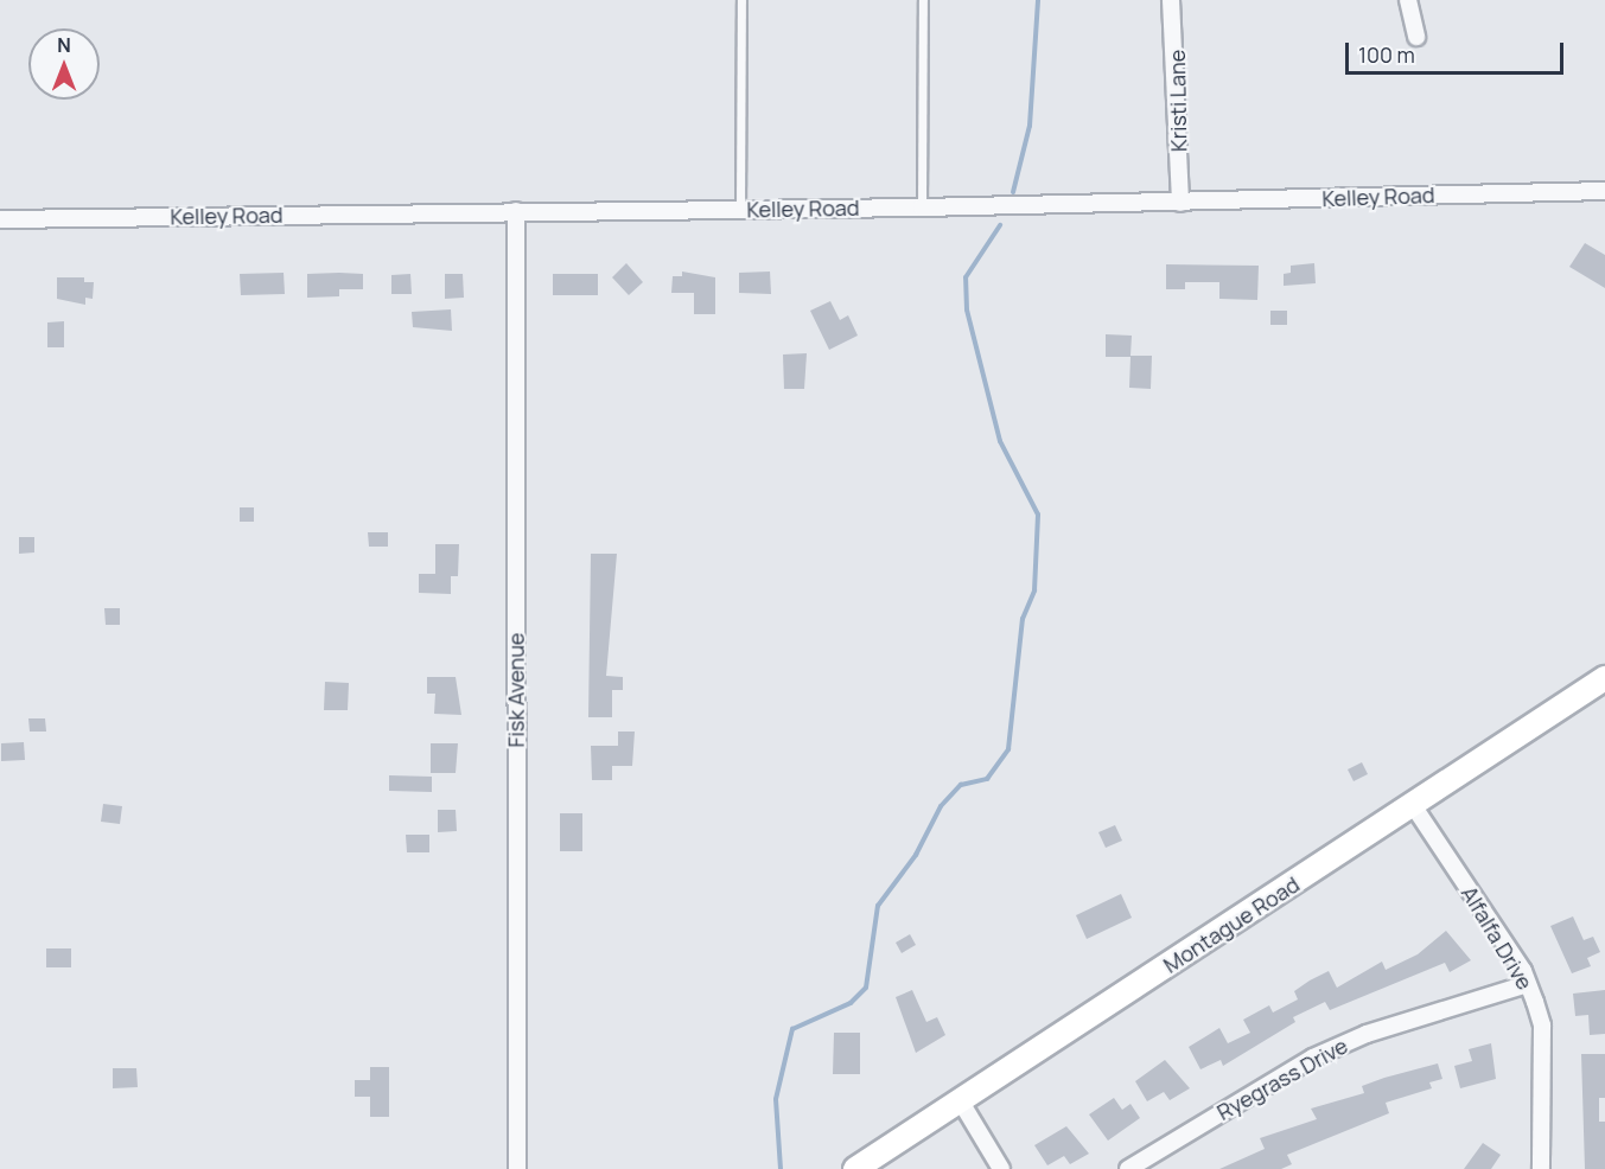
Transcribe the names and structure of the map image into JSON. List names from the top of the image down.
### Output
{
  "streets": {
    "main road": ["Montague Road"],
    "street": [
      "Kristi Lane",
      "Kelley Road",
      "Fisk Avenue",
      "Alfalfa Drive",
      "Ryegrass Drive"
    ]
  },
  "crossings": [
    ["Kristi Lane", "Kelley Road"],
    ["Kelley Road", "Fisk Avenue"],
    ["Montague Road", "Alfalfa Drive"],
    ["Alfalfa Drive", "Ryegrass Drive"]
  ],
  "scale_bar": "100 m",
  "north": "top"
}
